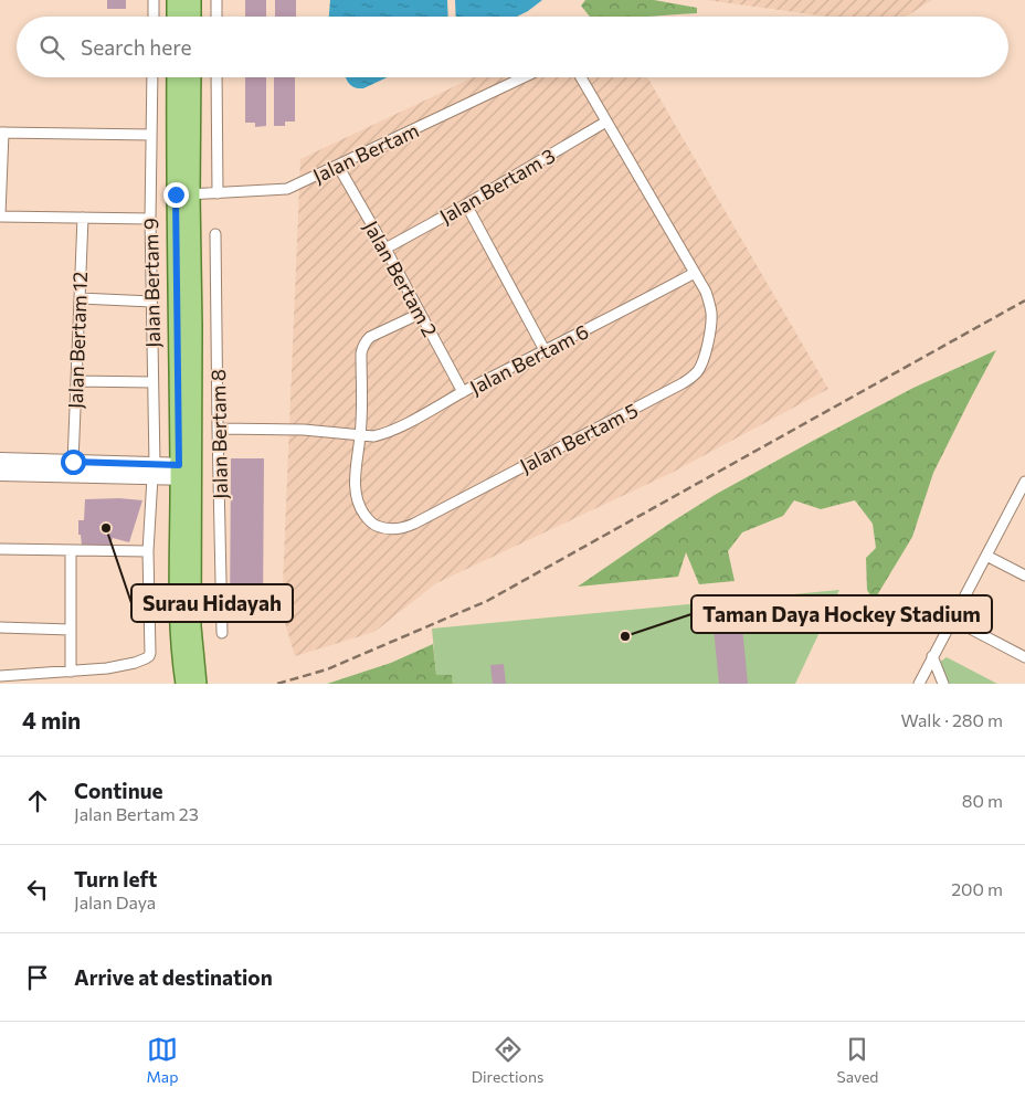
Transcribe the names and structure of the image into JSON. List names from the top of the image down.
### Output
{
  "streets": {
    "street": [
      "Jalan Bertam",
      "Jalan Bertam 3",
      "Jalan Bertam 2",
      "Jalan Bertam 9",
      "Jalan Bertam 12",
      "Jalan Bertam 6",
      "Jalan Bertam 8",
      "Jalan Bertam 5"
    ]
  },
  "crossings": [
    ["Jalan Bertam", "Jalan Bertam 2"],
    ["Jalan Bertam 3", "Jalan Bertam 2"],
    ["Jalan Bertam 3", "Jalan Bertam 5"],
    ["Jalan Bertam 2", "Jalan Bertam 6"],
    ["Jalan Bertam 2", "Jalan Bertam 5"],
    ["Jalan Bertam 6", "Jalan Bertam 8"],
    ["Jalan Bertam 6", "Jalan Bertam 5"]
  ],
  "places": ["Surau Hidayah", "Taman Daya Hockey Stadium"],
  "page": {
    "search": "Search here",
    "heading": ["4 min", "Walk · 280 m"],
    "list": [
      ["Continue", "Jalan Bertam 23", "80 m"],
      ["Turn left", "Jalan Daya", "200 m"],
      "Arrive at destination"
    ],
    "nav": ["Map", "Directions", "Saved"]
  }
}
